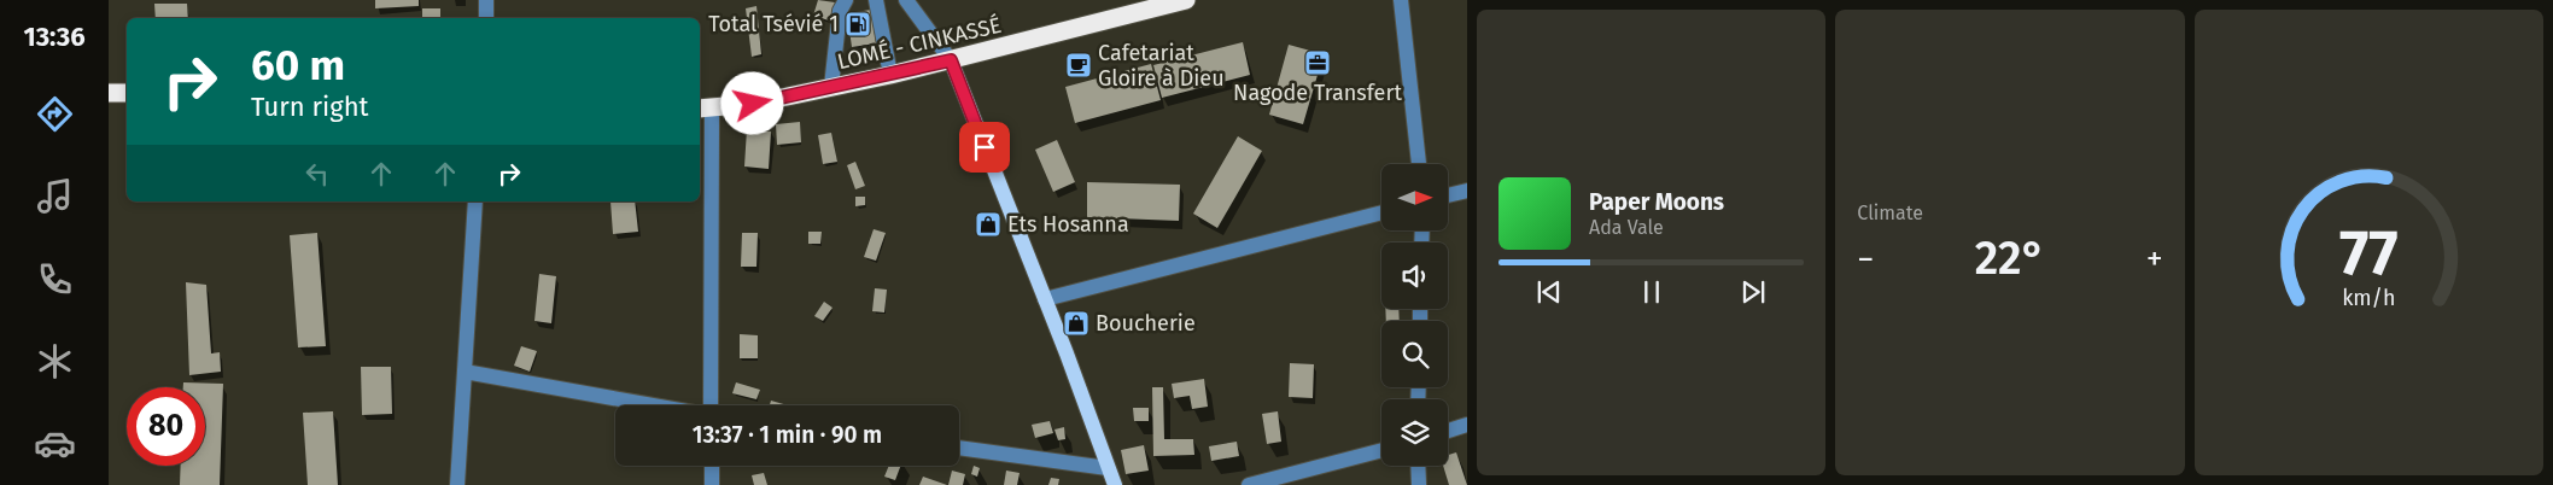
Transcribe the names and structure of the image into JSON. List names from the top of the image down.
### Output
{
  "streets": {
    "highway": ["LOMÉ - CINKASSÉ"]
  },
  "places": {
    "fuel station": ["Total Tsévié 1"],
    "office": ["Nagode Transfert"],
    "cafe": ["Cafetariat Gloire à Dieu"],
    "shop": ["Ets Hosanna", "Boucherie"]
  },
  "north": "right",
  "page": {
    "tabs": "13:36",
    "tile": "Climate",
    "turn": ["60 m", "Turn right"],
    "song": ["Paper Moons", "Ada Vale"],
    "heat": ["−", "22°", "+"],
    "limit": "80",
    "trip": "13:37 · 1 min · 90 m",
    "gauge": ["77", "km/h"]
  }
}
